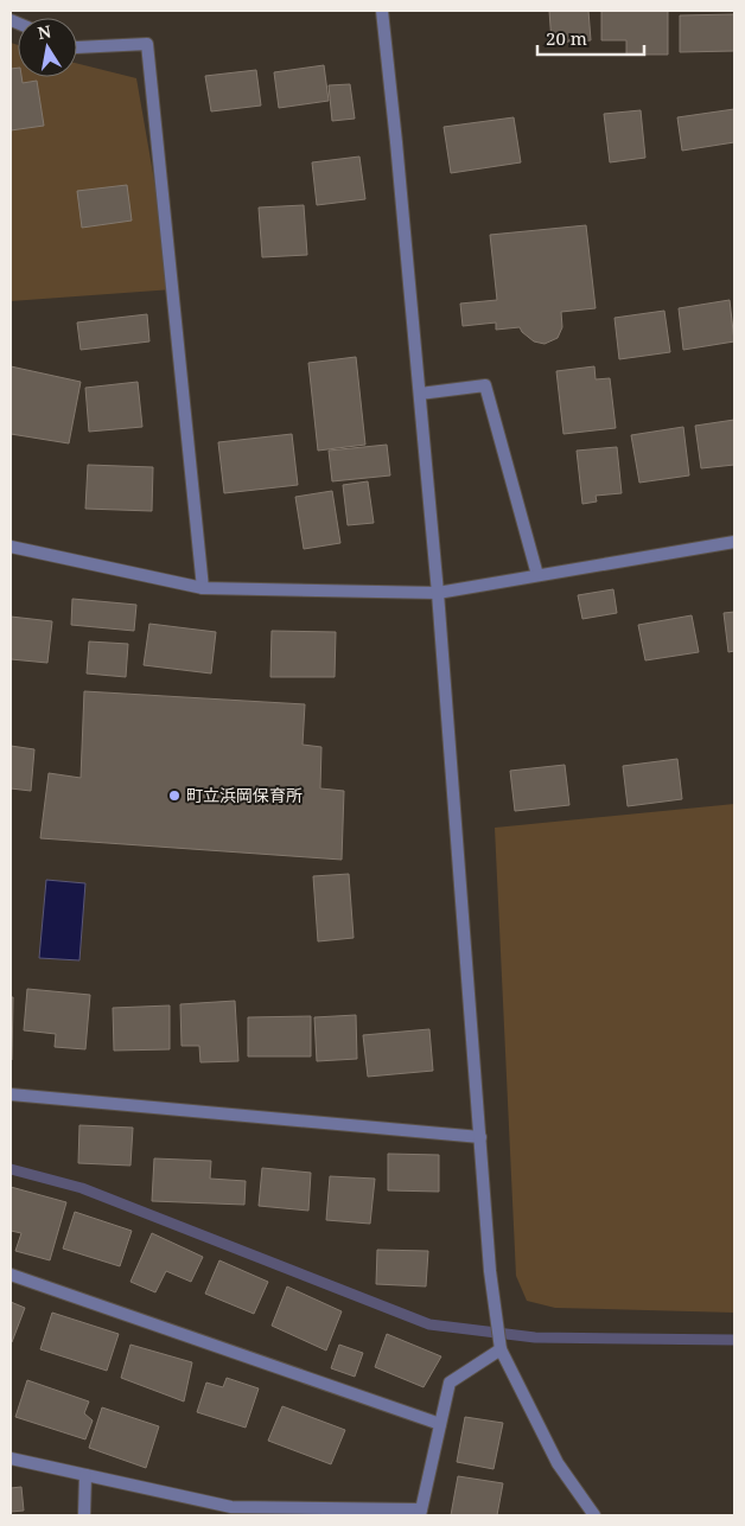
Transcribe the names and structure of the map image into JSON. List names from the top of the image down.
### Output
{
  "places": ["町立浜岡保育所"],
  "scale_bar": "20 m",
  "north": "top"
}
